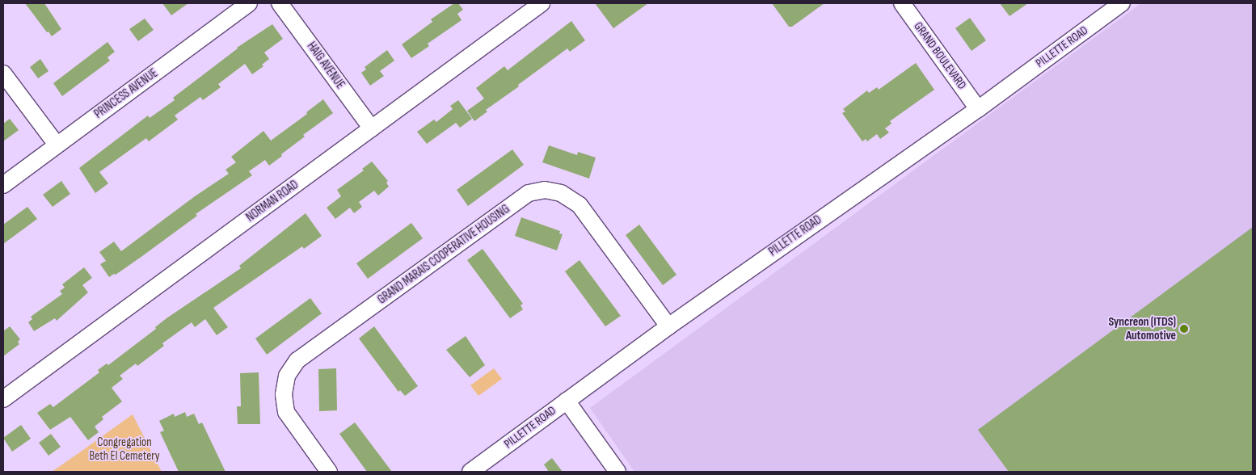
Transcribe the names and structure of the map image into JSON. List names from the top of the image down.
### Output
{
  "streets": {
    "street": [
      "PILLETTE ROAD",
      "GRAND BOULEVARD",
      "HAIG AVENUE",
      "PRINCESS AVENUE",
      "NORMAN ROAD",
      "GRAND MARAIS COOPERATIVE HOUSING"
    ]
  },
  "crossings": [
    ["PILLETTE ROAD", "GRAND BOULEVARD"],
    ["PILLETTE ROAD", "GRAND MARAIS COOPERATIVE HOUSING"],
    ["HAIG AVENUE", "NORMAN ROAD"]
  ],
  "parks": ["Congregation Beth El Cemetery"],
  "places": ["Syncreon (ITDS) Automotive"]
}
